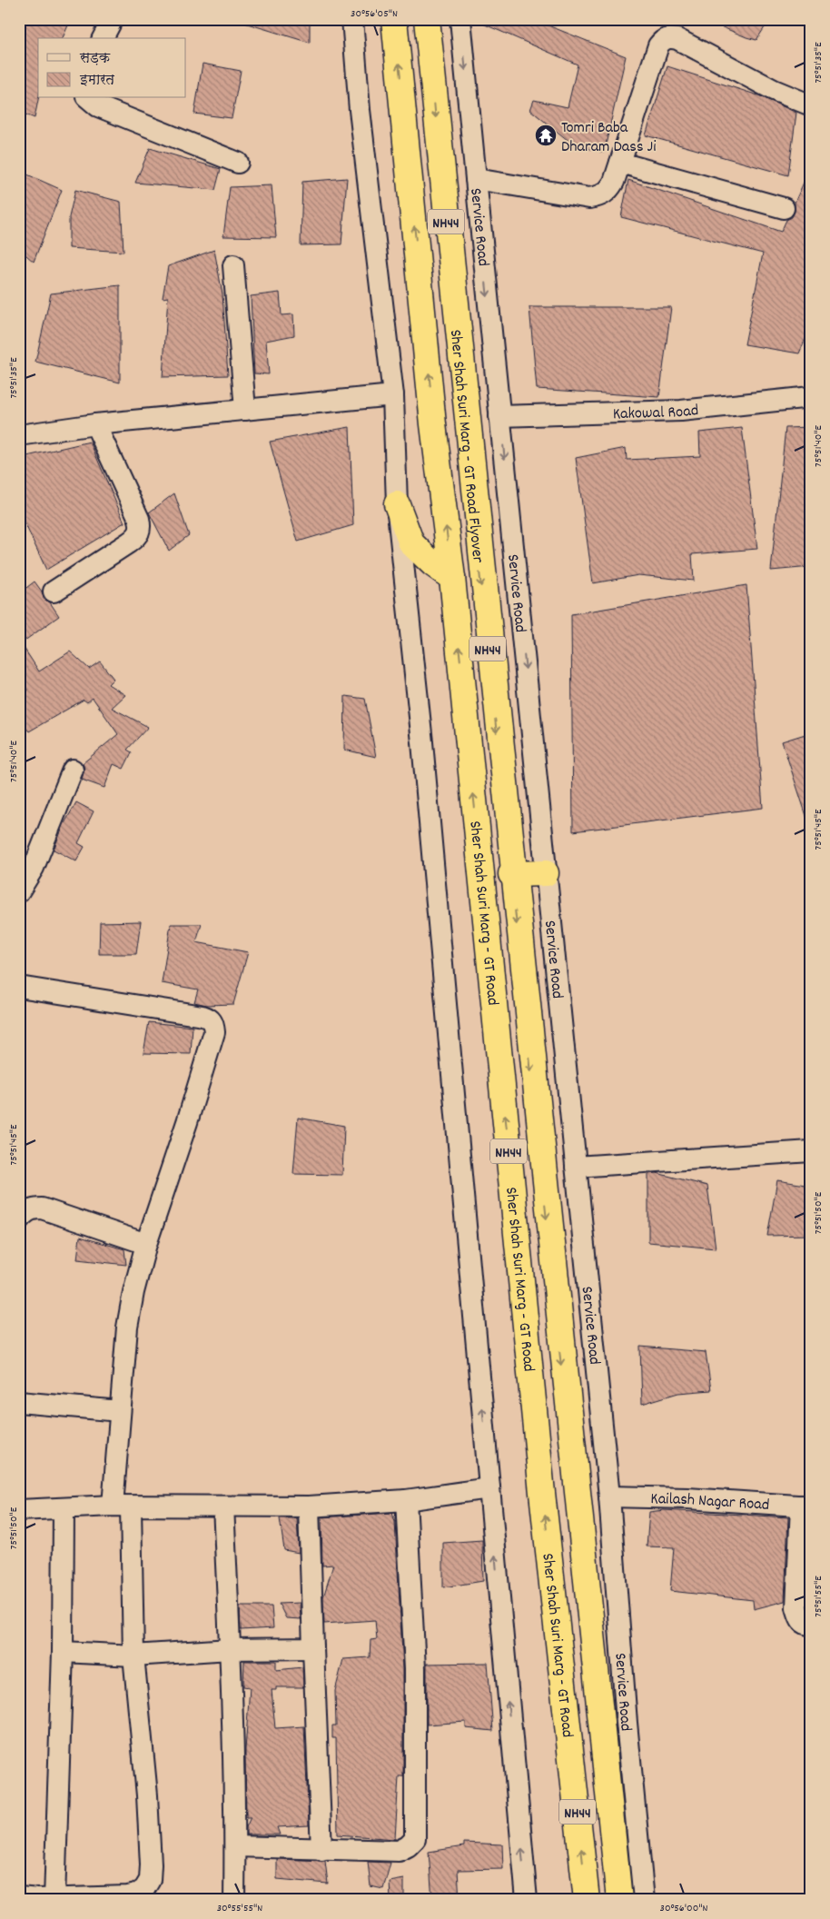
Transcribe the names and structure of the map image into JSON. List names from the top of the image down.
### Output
{
  "streets": {
    "highway": ["NH44", "Sher Shah Suri Marg - GT Road Flyover", "Sher Shah Suri Marg - GT Road"],
    "street": ["Service Road", "Kakowal Road", "Kailash Nagar Road"]
  },
  "crossings": [
    ["Service Road", "Kakowal Road"],
    ["Service Road", "Kailash Nagar Road"],
    ["Sher Shah Suri Marg - GT Road Flyover", "Sher Shah Suri Marg - GT Road"]
  ],
  "places": {
    "temple": ["Tomri Baba Dharam Dass Ji"]
  },
  "legend": ["सड़क", "इमारत"],
  "coordinates": [
    "30°56'05\"N",
    "75°51'35\"E",
    "75°51'40\"E",
    "75°51'45\"E",
    "75°51'50\"E",
    "75°51'55\"E",
    "30°55'55\"N",
    "30°56'00\"N"
  ]
}
